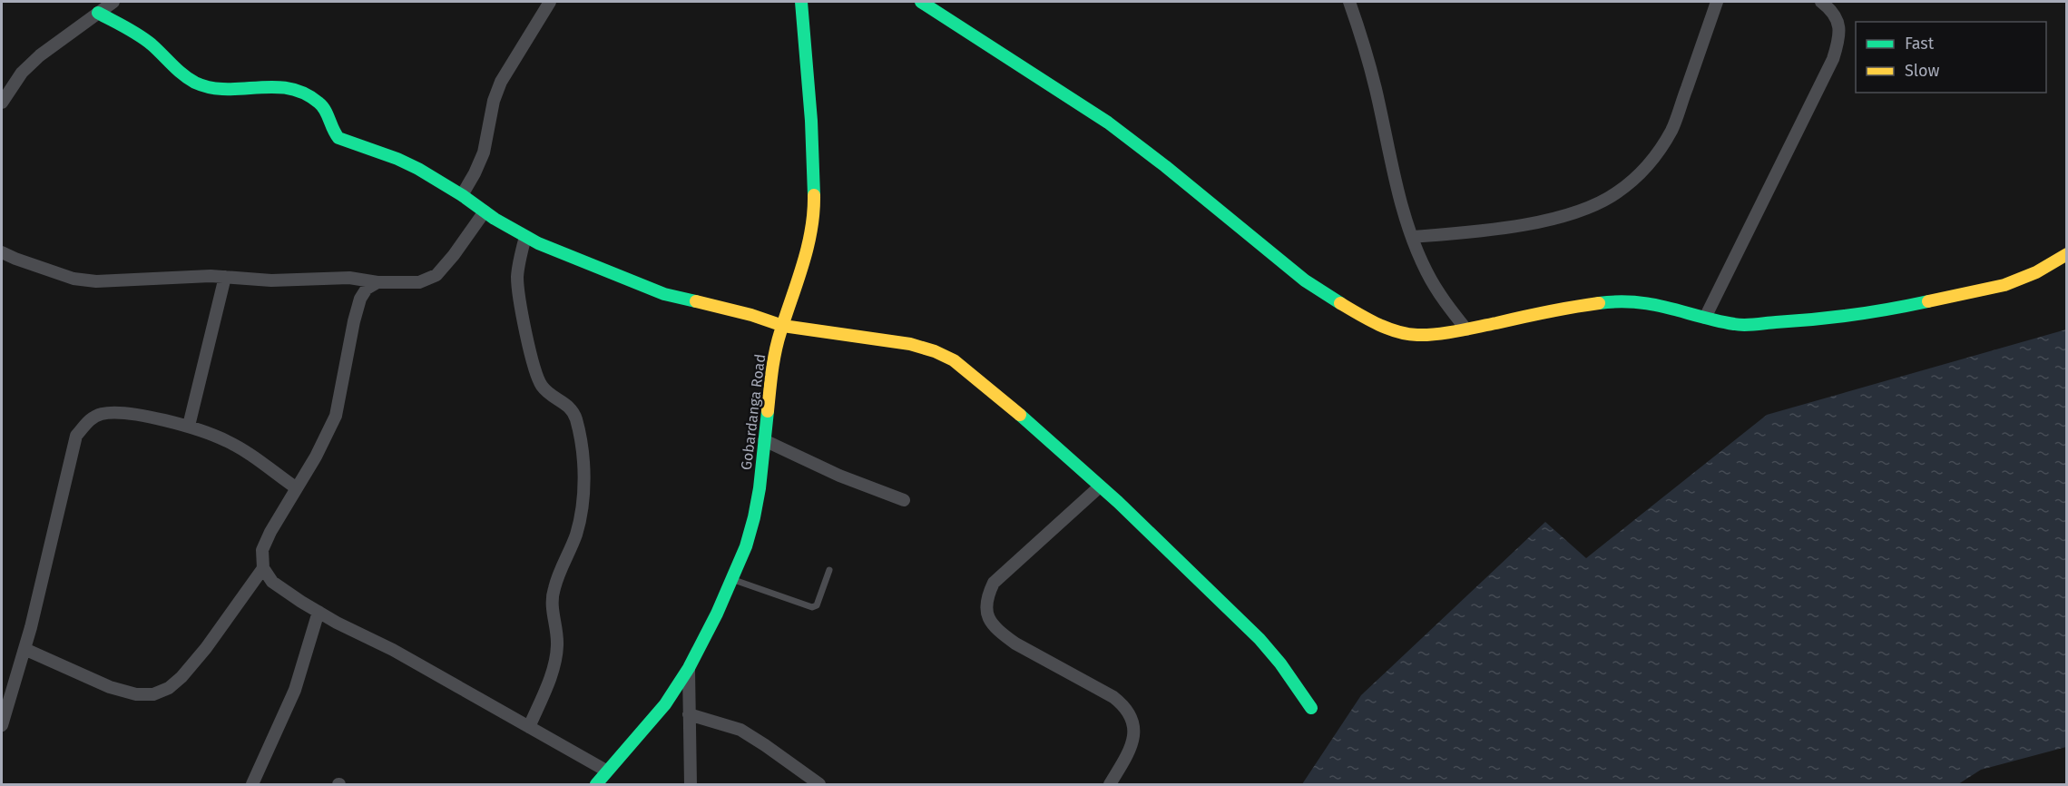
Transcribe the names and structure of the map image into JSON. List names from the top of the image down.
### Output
{
  "streets": {
    "street": ["Gobardanga Road"]
  },
  "legend": ["Fast", "Slow"]
}
